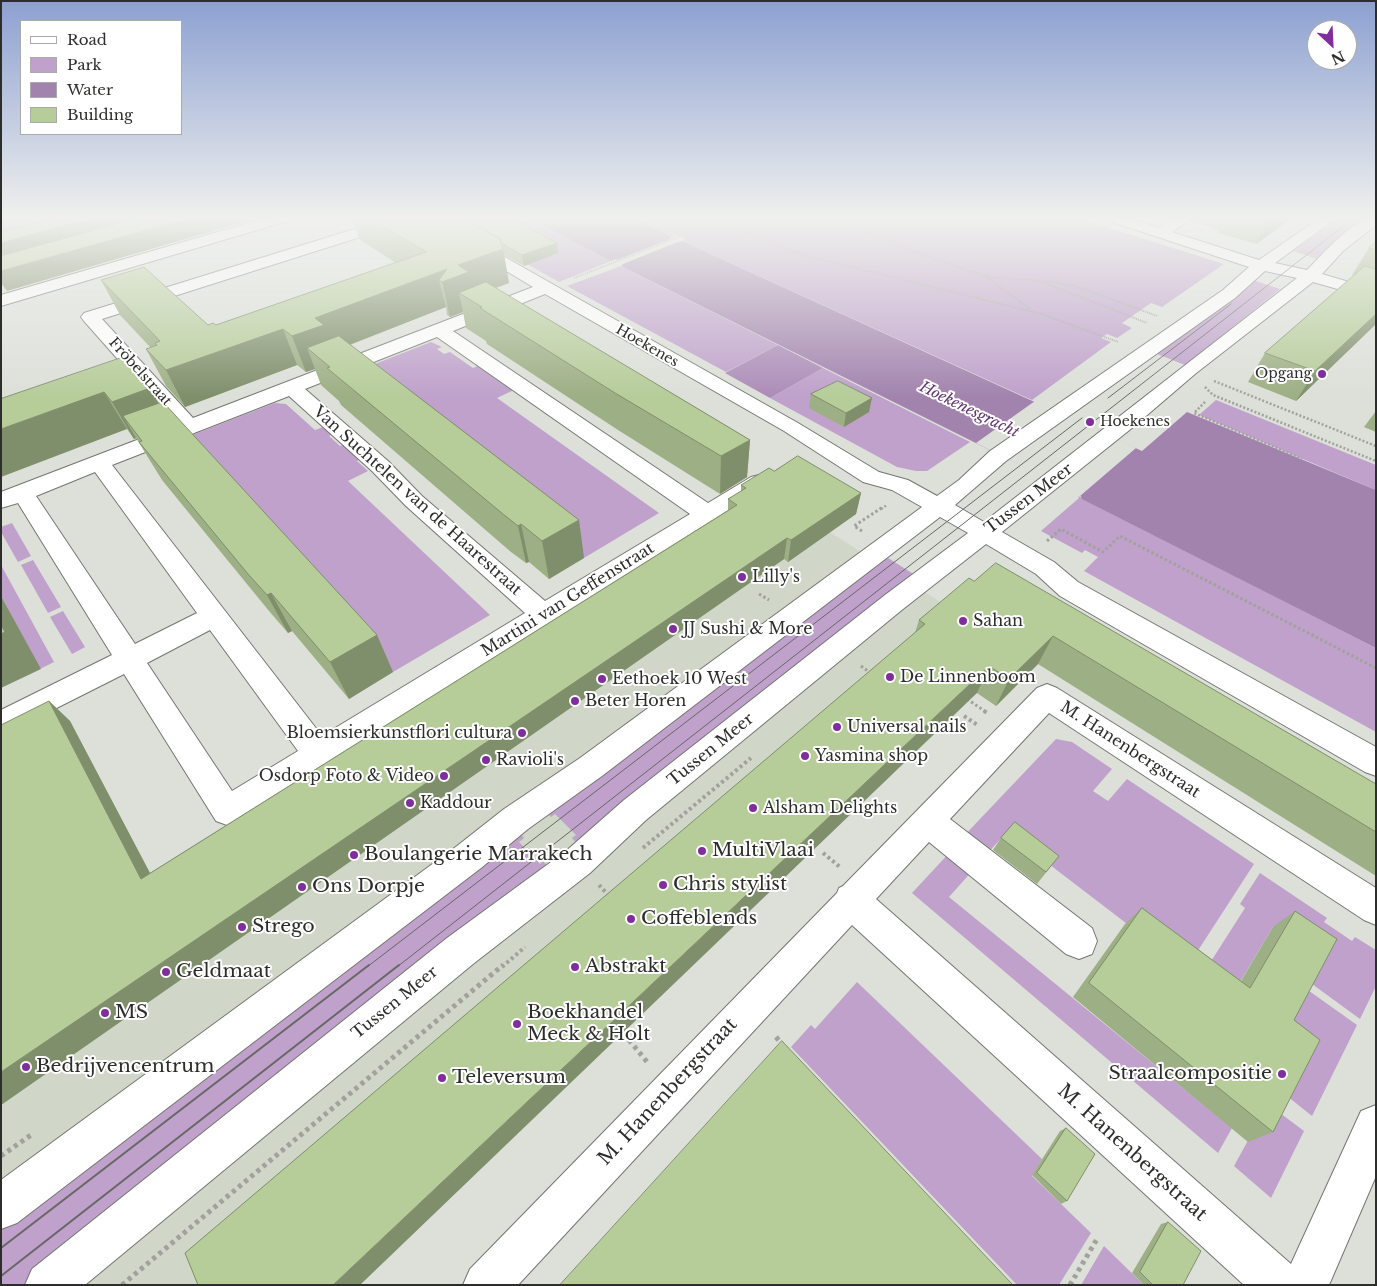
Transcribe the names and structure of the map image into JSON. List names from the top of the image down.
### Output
{
  "streets": {
    "street": [
      "Hoekenes",
      "Fröbelstraat",
      "Tussen Meer",
      "Van Suchtelen van de Haarestraat",
      "Martini van Geffenstraat",
      "M. Hanenbergstraat"
    ]
  },
  "crossings": [
    ["Hoekenes", "Tussen Meer"],
    ["Hoekenes", "Martini van Geffenstraat"],
    ["Van Suchtelen van de Haarestraat", "Martini van Geffenstraat"]
  ],
  "water": ["Hoekenesgracht"],
  "places": [
    "Opgang",
    "Hoekenes",
    "Lilly's",
    "Sahan",
    "JJ Sushi & More",
    "De Linnenboom",
    "Eethoek 10 West",
    "Beter Horen",
    "Universal nails",
    "Bloemsierkunstflori cultura",
    "Yasmina shop",
    "Ravioli's",
    "Osdorp Foto & Video",
    "Kaddour",
    "Alsham Delights",
    "MultiVlaai",
    "Boulangerie Marrakech",
    "Chris stylist",
    "Ons Dorpje",
    "Coffeblends",
    "Strego",
    "Abstrakt",
    "Geldmaat",
    "MS",
    "Boekhandel Meck & Holt",
    "Bedrijvencentrum",
    "Straalcompositie",
    "Televersum"
  ],
  "legend": [
    "Road",
    "Park",
    "Water",
    "Building"
  ],
  "north": "bottom right"
}
